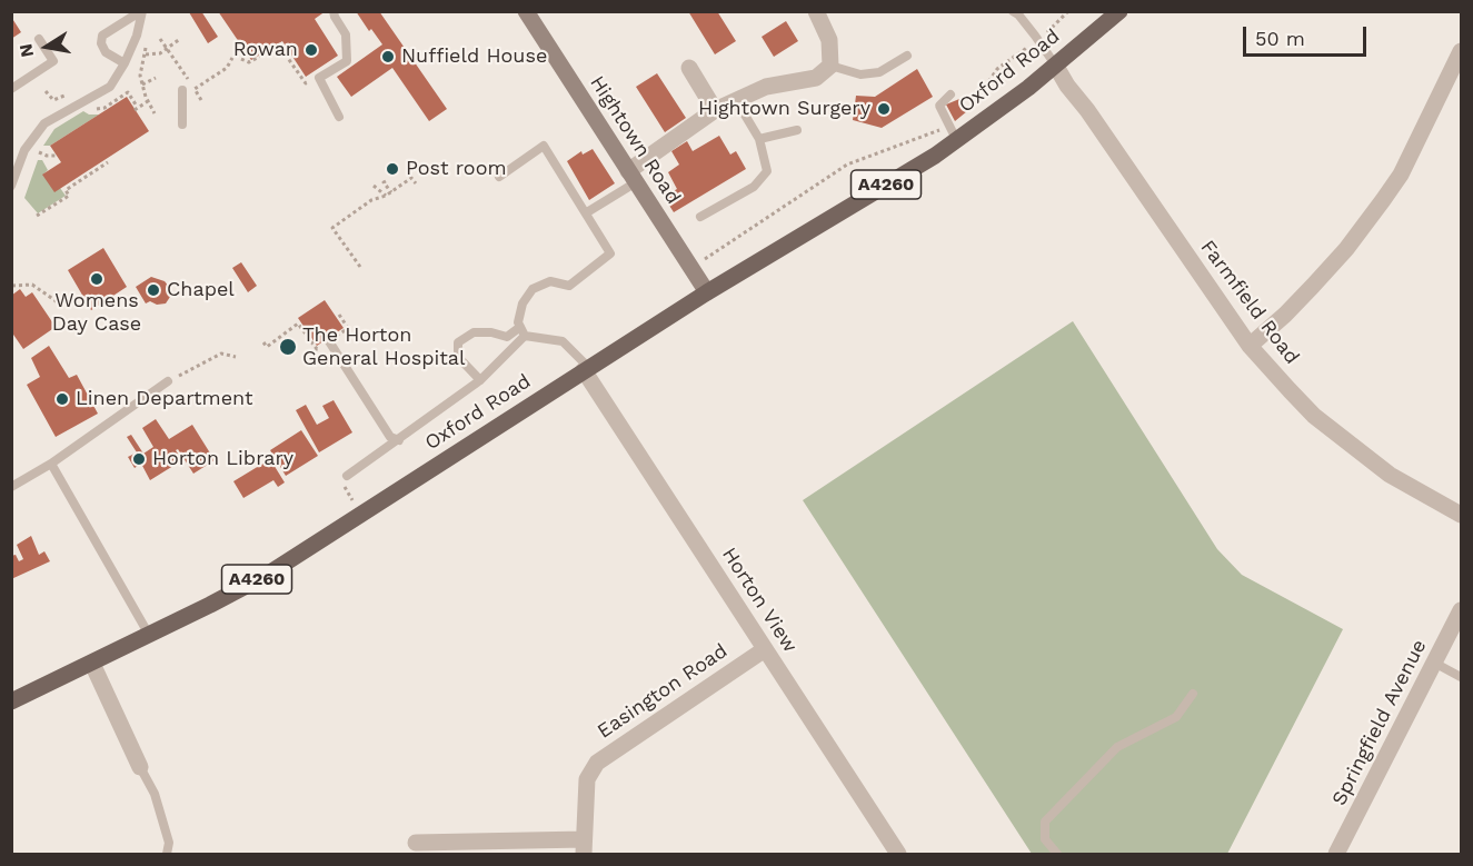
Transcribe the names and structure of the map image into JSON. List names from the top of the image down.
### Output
{
  "streets": {
    "main road": ["Oxford Road", "A4260"],
    "street": [
      "Hightown Road",
      "Farmfield Road",
      "Horton View",
      "Easington Road",
      "Springfield Avenue"
    ]
  },
  "crossings": [
    ["Oxford Road", "Hightown Road"],
    ["Oxford Road", "Farmfield Road"],
    ["Oxford Road", "Horton View"],
    ["Horton View", "Easington Road"]
  ],
  "places": [
    "Rowan",
    "Nuffield House",
    "Hightown Surgery",
    "Post room",
    "Womens Day Case",
    "Chapel",
    "The Horton General Hospital",
    "Linen Department",
    "Horton Library"
  ],
  "scale_bar": "50 m",
  "north": "left"
}
